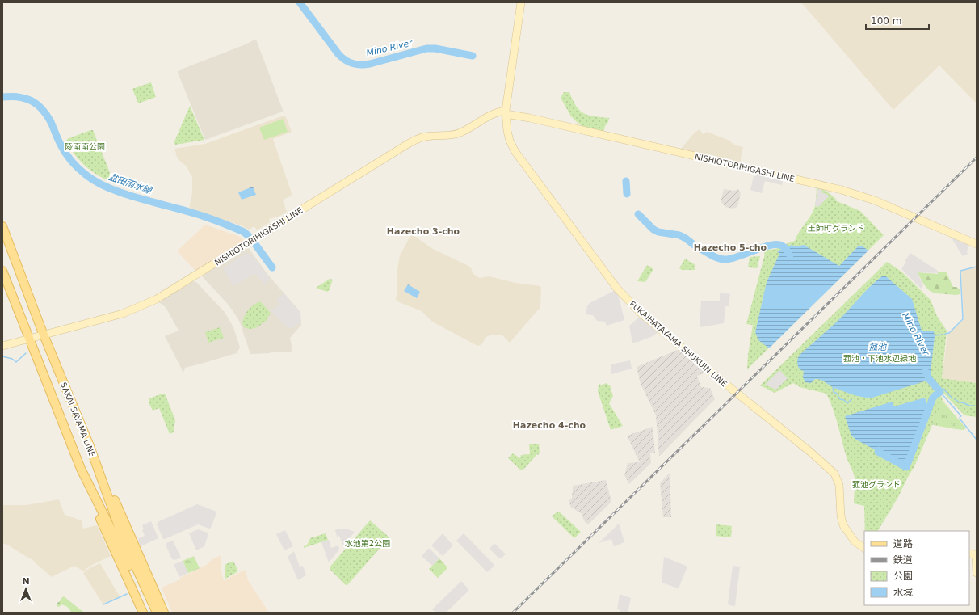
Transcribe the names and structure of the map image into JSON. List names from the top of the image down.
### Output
{
  "streets": {
    "main road": ["NISHIOTORIHIGASHI LINE", "FUKAIHATAYAMA SHUKUIN LINE", "SAKAI SAYAMA LINE"]
  },
  "crossings": [
    ["NISHIOTORIHIGASHI LINE", "FUKAIHATAYAMA SHUKUIN LINE"],
    ["NISHIOTORIHIGASHI LINE", "SAKAI SAYAMA LINE"]
  ],
  "districts": ["Hazecho 3-cho", "Hazecho 5-cho", "Hazecho 4-cho"],
  "water": ["Mino River", "盆田雨水線", "菰池"],
  "parks": [
    "陵南南公園",
    "土師町グランド",
    "菰池・下池水辺緑地",
    "菰池グランド",
    "水池第2公園"
  ],
  "legend": [
    "道路",
    "鉄道",
    "公園",
    "水域"
  ],
  "scale_bar": "100 m",
  "north": "top"
}
